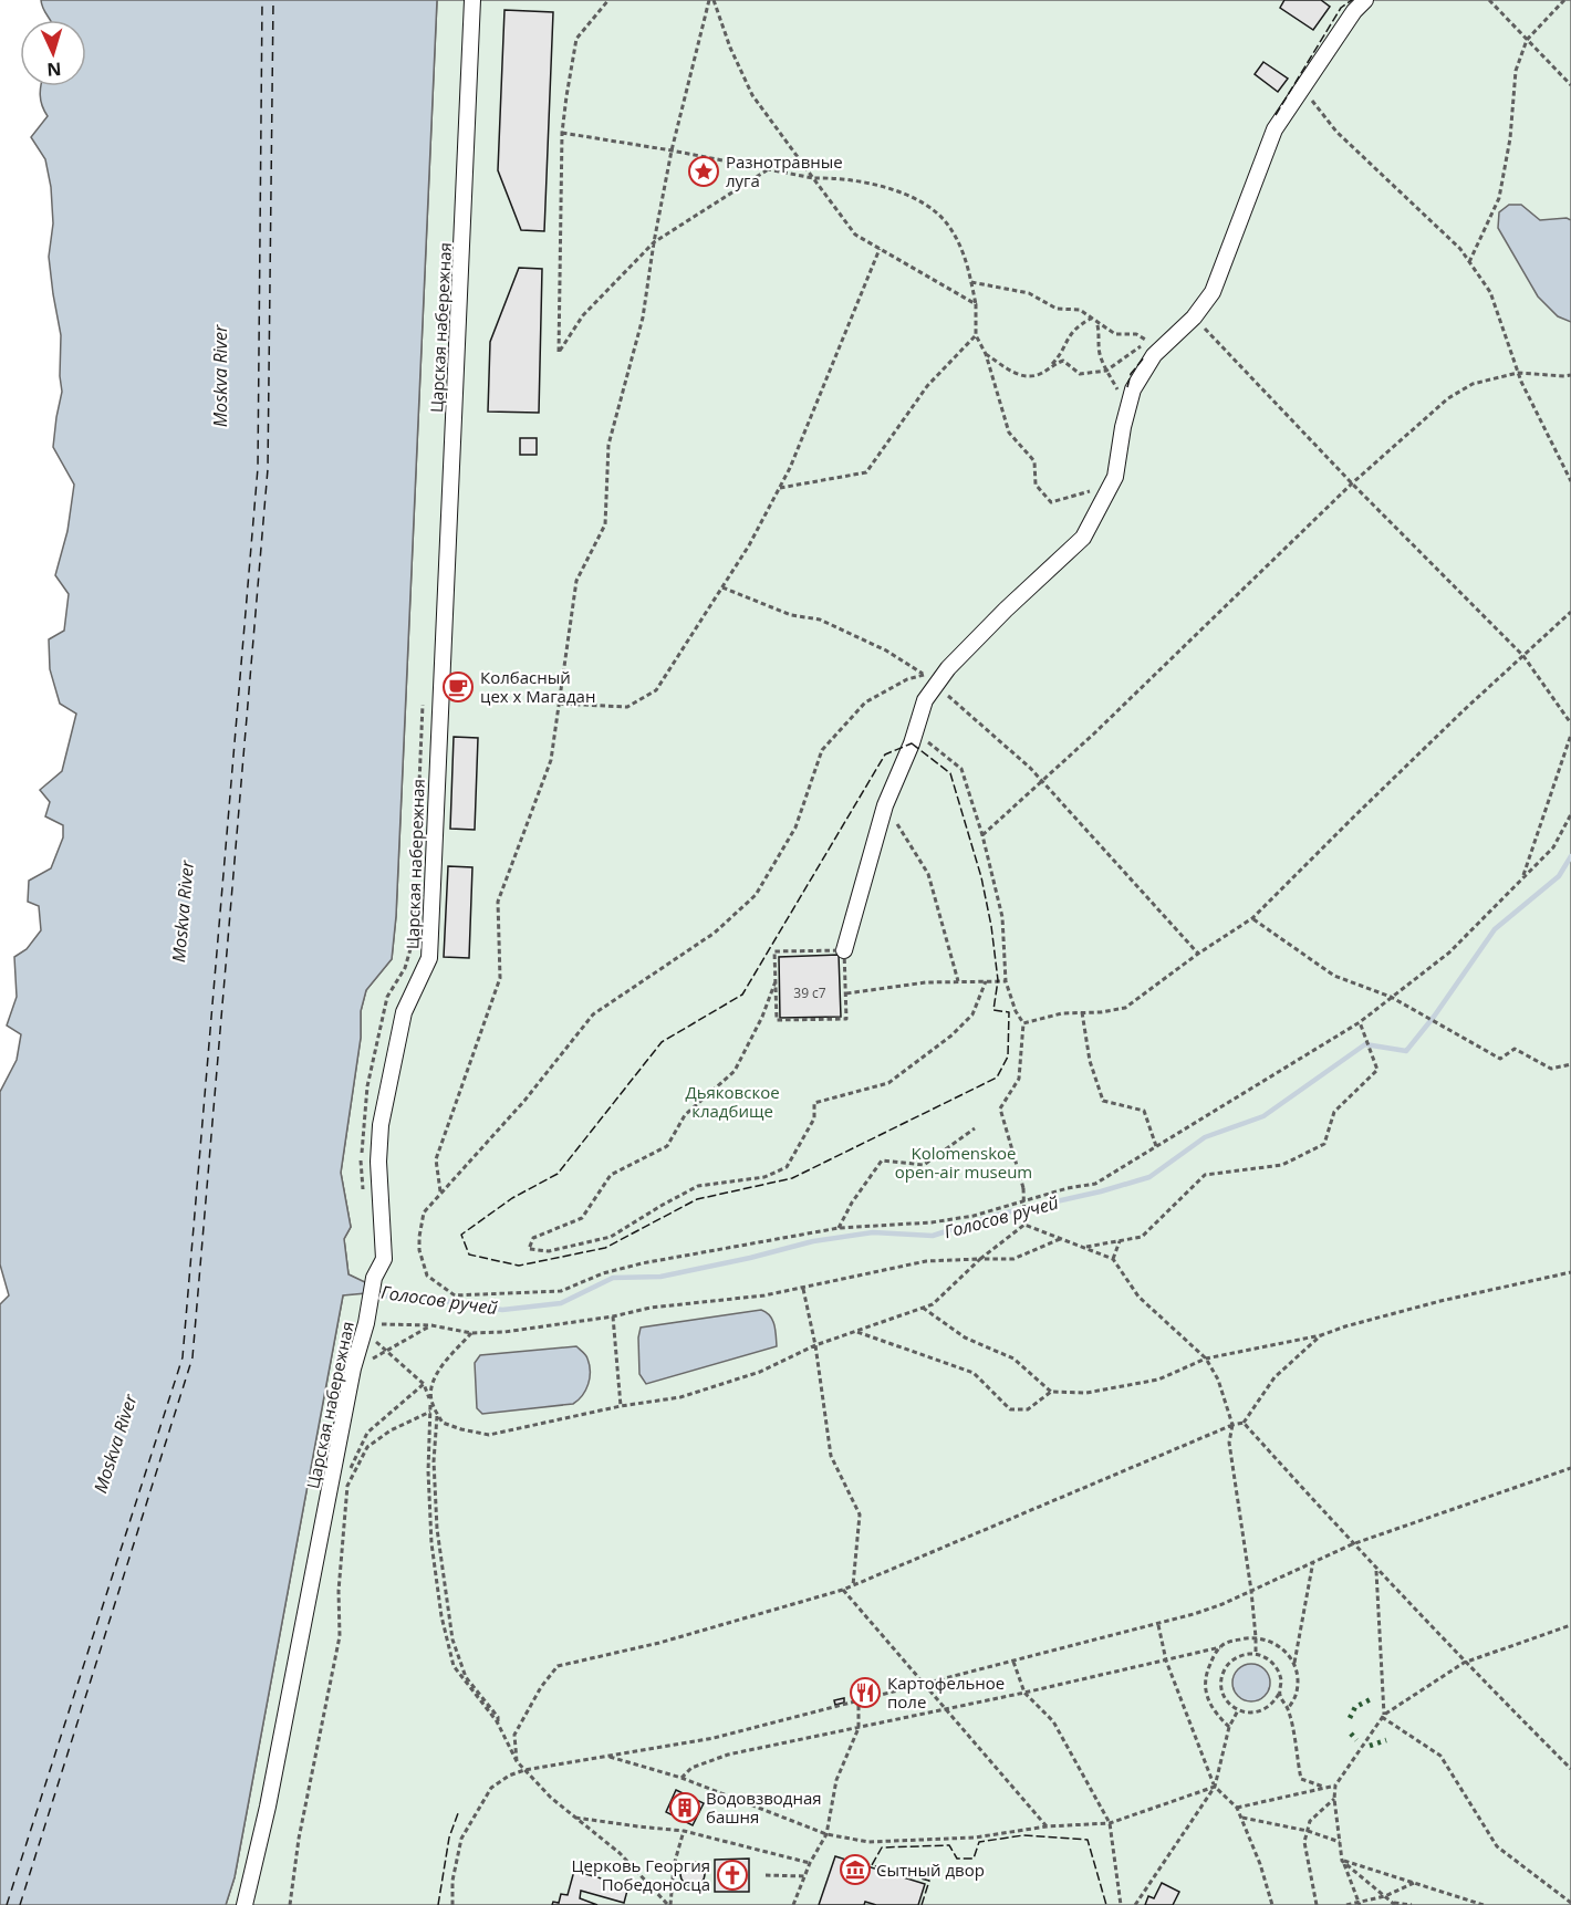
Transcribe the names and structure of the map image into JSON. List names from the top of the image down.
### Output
{
  "streets": {
    "street": ["Царская набережная"]
  },
  "water": ["Moskva River", "Голосов ручей"],
  "parks": ["Дьяковское кладбище", "Kolomenskoe open-air museum"],
  "places": {
    "place": ["Разнотравные луга"],
    "cafe": ["Колбасный цех x Магадан"],
    "restaurant": ["Картофельное поле"],
    "building": ["Водовзводная башня"],
    "museum": ["Сытный двор"],
    "church": ["Церковь Георгия Победоносца"]
  },
  "house_numbers": ["39 с7"],
  "north": "bottom"
}
